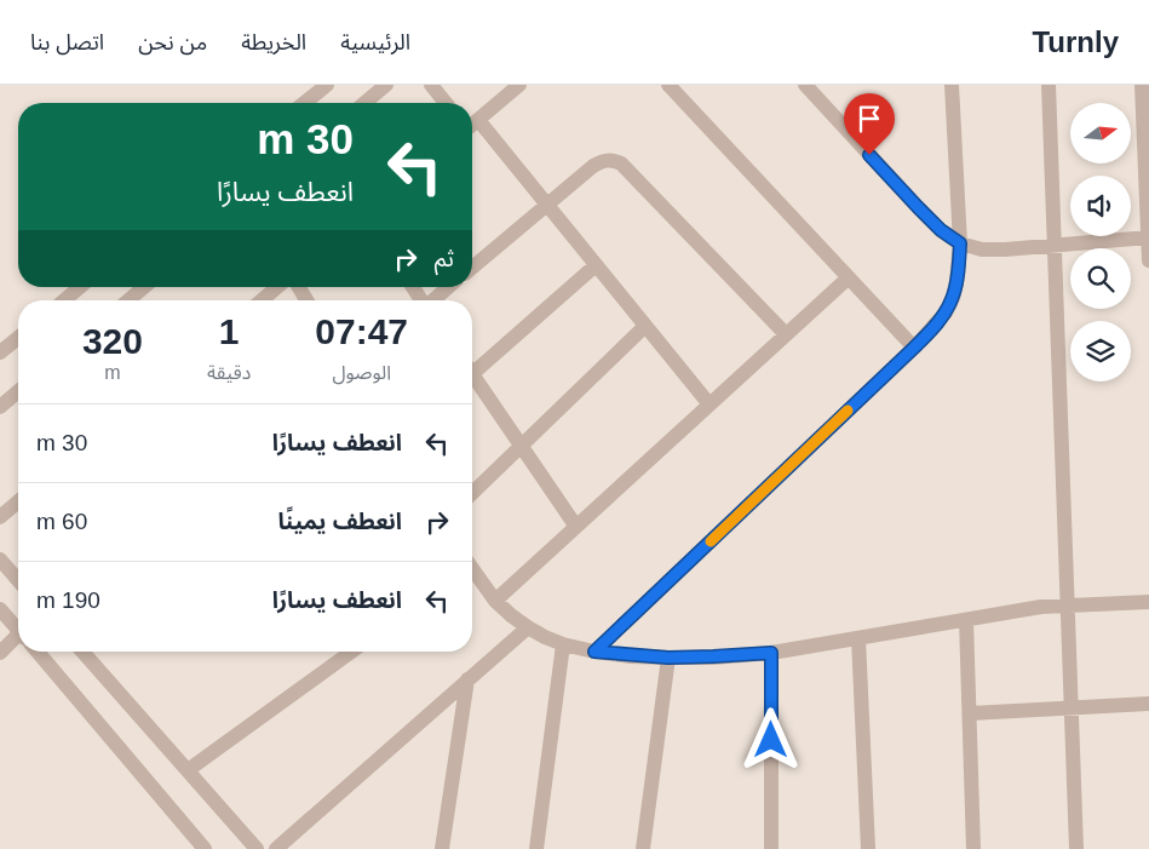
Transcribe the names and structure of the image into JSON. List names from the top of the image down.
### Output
{
  "north": "right",
  "page": {
    "header": "Turnly",
    "nav": [
      "الرئيسية",
      "الخريطة",
      "من نحن",
      "اتصل بنا"
    ],
    "turn": ["30 m", "انعطف يسارًا"],
    "then": "ثم",
    "eta": [
      "07:47",
      "الوصول",
      "1",
      "دقيقة",
      "320",
      "m"
    ],
    "list": [
      {
        "name": "انعطف يسارًا",
        "value": "30 m"
      },
      {
        "name": "انعطف يمينًا",
        "value": "60 m"
      },
      {
        "name": "انعطف يسارًا",
        "value": "190 m"
      }
    ]
  }
}
